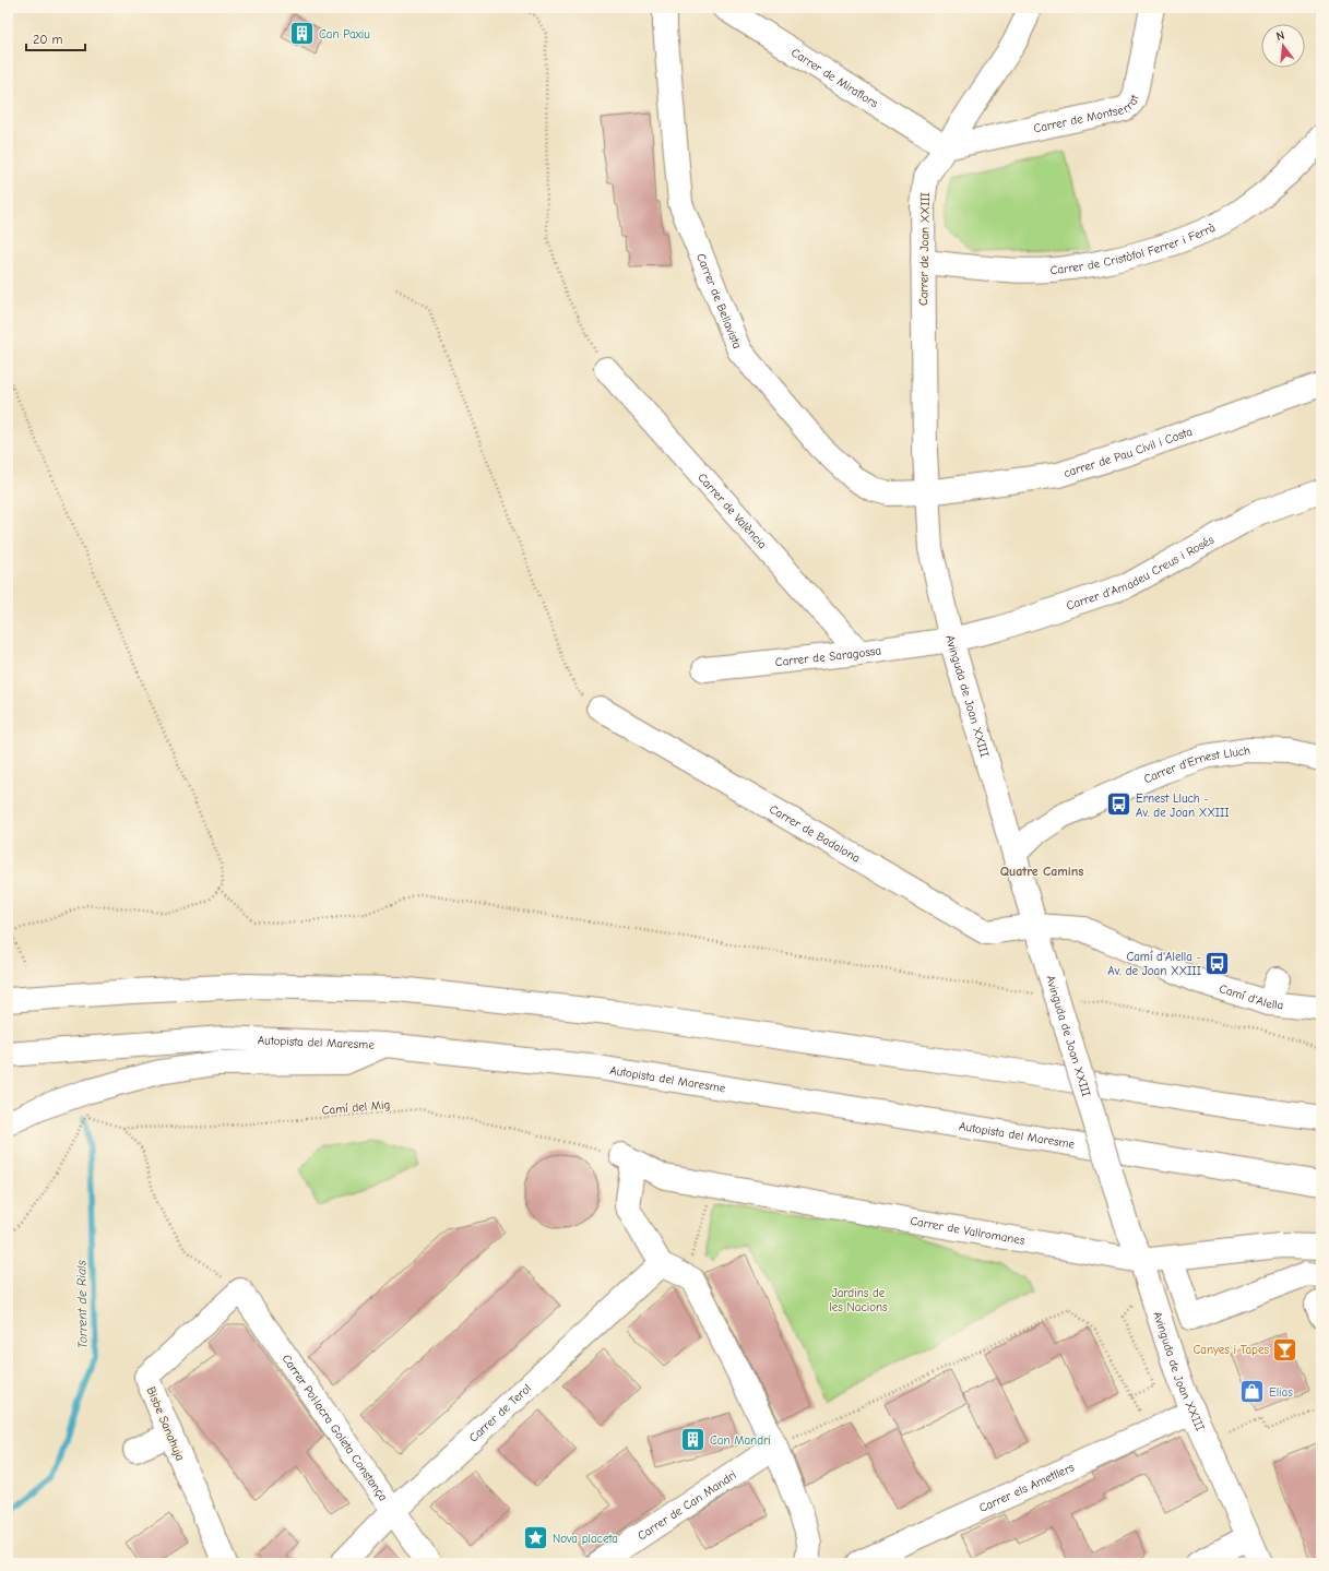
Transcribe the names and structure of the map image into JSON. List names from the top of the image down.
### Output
{
  "streets": {
    "main road": [
      "Carrer de Miraflors",
      "Carrer de Montserrat",
      "Carrer de Cristòfol Ferrer i Ferrà",
      "Carrer de Joan XXIII",
      "Carrer de Bellavista",
      "carrer de Pau Civil i Costa",
      "Carrer de València",
      "Carrer d'Amadeu Creus i Rosés",
      "Carrer de Saragossa",
      "Avinguda de Joan XXIII",
      "Carrer d'Ernest Lluch",
      "Carrer de Badalona",
      "Camí d'Alella",
      "Autopista del Maresme",
      "Carrer de Vallromanes",
      "Carrer de Terol",
      "Bisbe Sanahuja",
      "Carrer Pol·lacra Goleta Constança",
      "Carrer els Ametllers",
      "Carrer de Can Mandri"
    ],
    "path": ["Camí del Mig"]
  },
  "crossings": [
    ["Carrer de Miraflors", "Carrer de Montserrat"],
    ["Carrer de Miraflors", "Carrer de Joan XXIII"],
    ["Carrer de Montserrat", "Carrer de Joan XXIII"],
    ["Carrer de Cristòfol Ferrer i Ferrà", "Carrer de Joan XXIII"],
    ["Carrer de Joan XXIII", "Carrer de Bellavista"],
    ["Carrer de Joan XXIII", "carrer de Pau Civil i Costa"],
    ["Carrer de Joan XXIII", "Avinguda de Joan XXIII"],
    ["Carrer de Bellavista", "carrer de Pau Civil i Costa"],
    ["Carrer de Bellavista", "Avinguda de Joan XXIII"],
    ["carrer de Pau Civil i Costa", "Avinguda de Joan XXIII"],
    ["Carrer de València", "Carrer de Saragossa"],
    ["Carrer d'Amadeu Creus i Rosés", "Carrer de Saragossa"],
    ["Carrer d'Amadeu Creus i Rosés", "Avinguda de Joan XXIII"],
    ["Carrer de Saragossa", "Avinguda de Joan XXIII"],
    ["Avinguda de Joan XXIII", "Carrer d'Ernest Lluch"],
    ["Avinguda de Joan XXIII", "Carrer de Badalona"],
    ["Avinguda de Joan XXIII", "Camí d'Alella"],
    ["Avinguda de Joan XXIII", "Carrer de Vallromanes"],
    ["Avinguda de Joan XXIII", "Carrer els Ametllers"],
    ["Carrer de Badalona", "Camí d'Alella"],
    ["Camí del Mig", "Carrer de Vallromanes"],
    ["Carrer de Terol", "Carrer Pol·lacra Goleta Constança"],
    ["Bisbe Sanahuja", "Carrer Pol·lacra Goleta Constança"]
  ],
  "districts": ["Quatre Camins"],
  "water": ["Torrent de Rials"],
  "parks": ["Jardins de les Nacions"],
  "places": {
    "building": ["Can Paxiu", "Can Mandri"],
    "bus stop": ["Ernest Lluch - Av. de Joan XXIII", "Camí d'Alella - Av. de Joan XXIII"],
    "bar": ["Canyes i Tapes"],
    "shop": ["Elias"],
    "place": ["Nova placeta"]
  },
  "scale_bar": "20 m",
  "north": "top"
}
